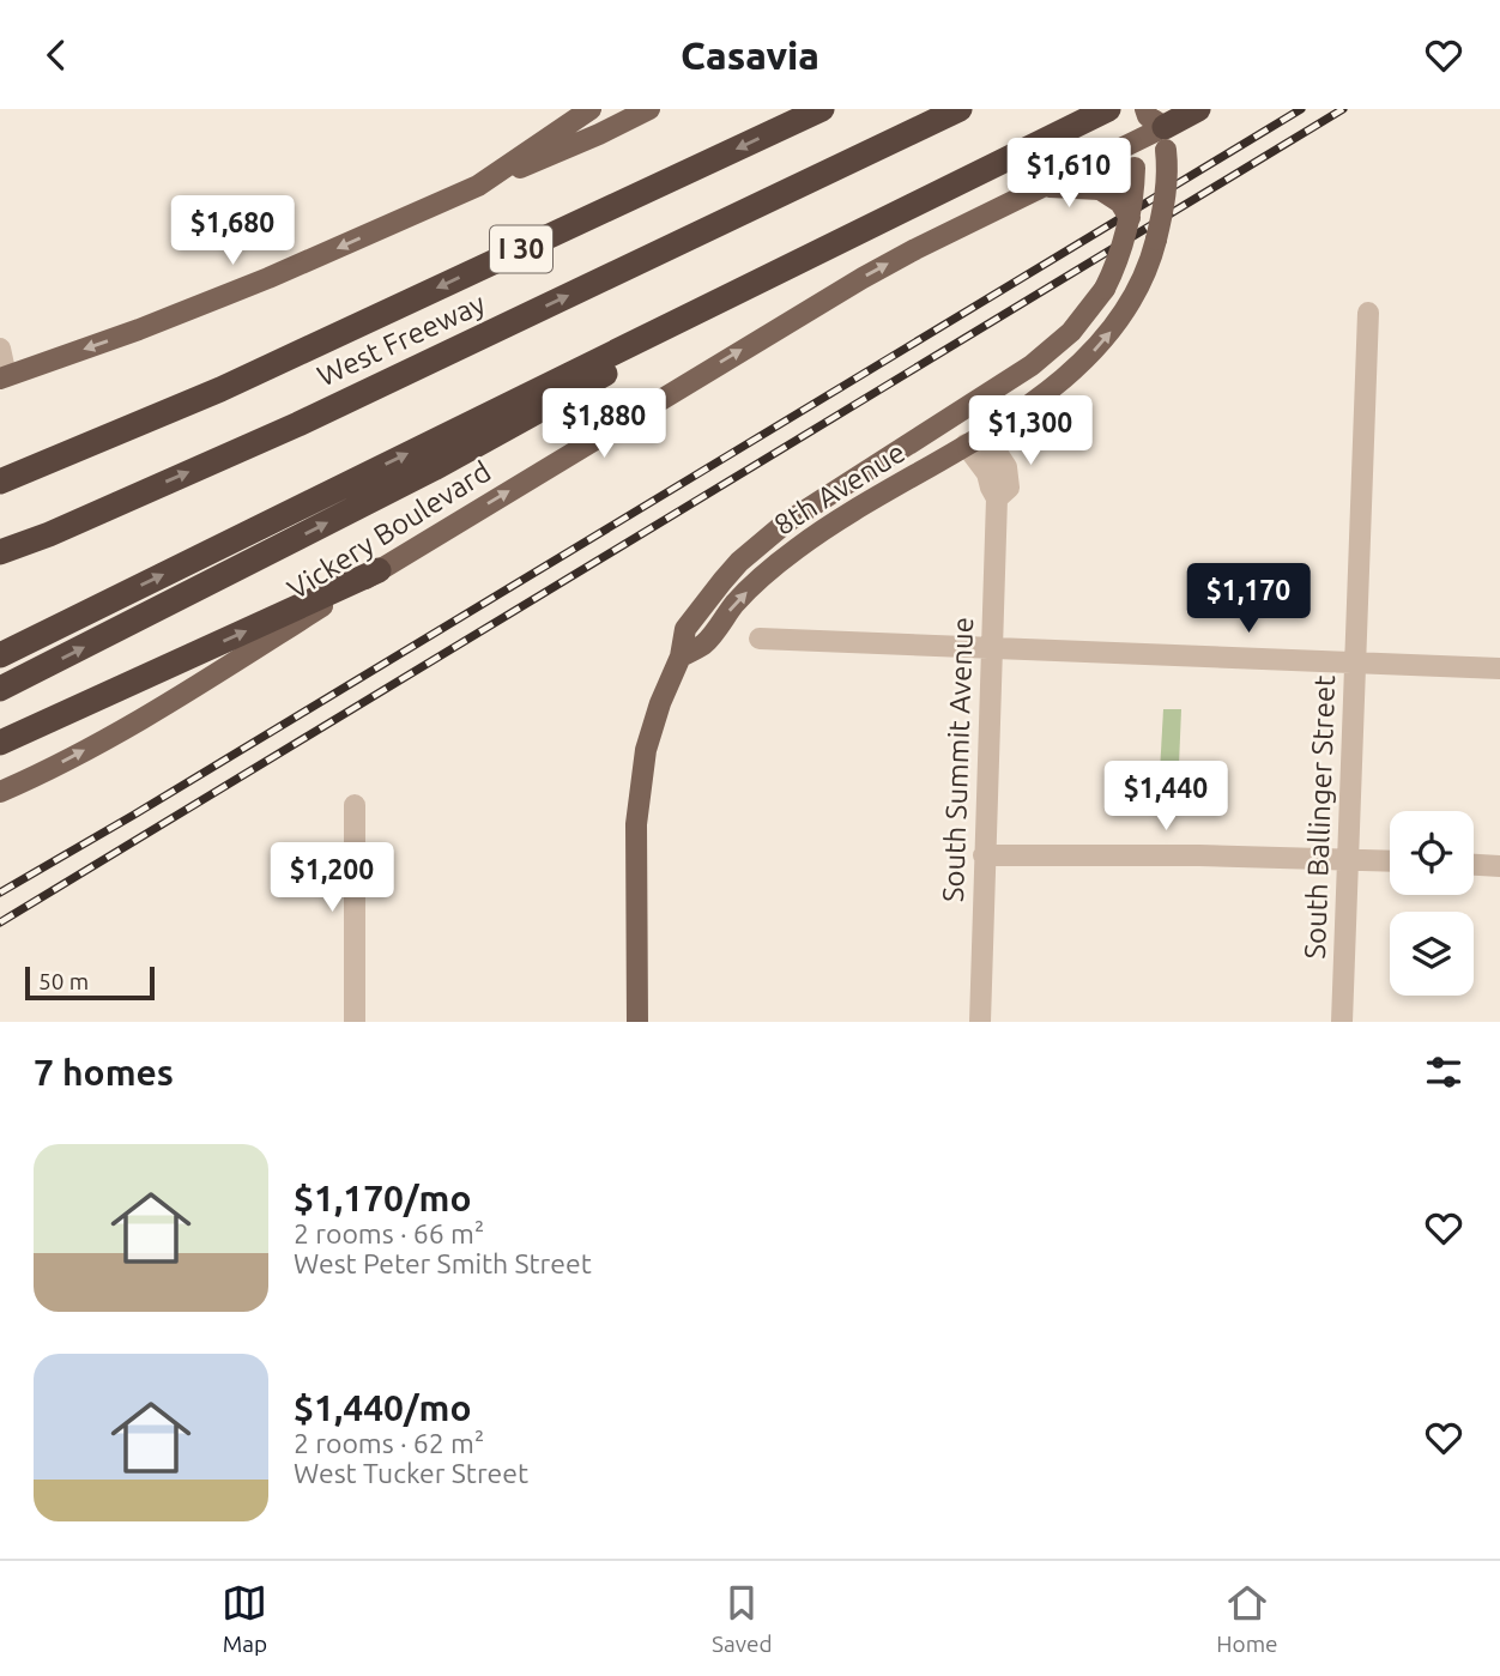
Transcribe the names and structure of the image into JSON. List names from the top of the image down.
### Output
{
  "streets": {
    "highway": ["I 30", "West Freeway"],
    "main road": ["8th Avenue", "Vickery Boulevard"],
    "street": ["South Summit Avenue", "South Ballinger Street"]
  },
  "crossings": [
    ["8th Avenue", "Vickery Boulevard"],
    ["8th Avenue", "South Summit Avenue"]
  ],
  "one_way": ["Vickery Boulevard"],
  "scale_bar": "50 m",
  "page": {
    "header": "Casavia",
    "price": [
      "$1,610",
      "$1,680",
      "$1,880",
      "$1,300",
      "$1,170",
      "$1,440",
      "$1,200"
    ],
    "scale": "50 m",
    "heading": "7 homes",
    "list": [
      {
        "name": "$1,170/mo",
        "note": "2 rooms · 66 m² · West Peter Smith Street"
      },
      {
        "name": "$1,440/mo",
        "note": "2 rooms · 62 m² · West Tucker Street"
      }
    ],
    "tabs": ["Map", "Saved", "Home"]
  }
}
